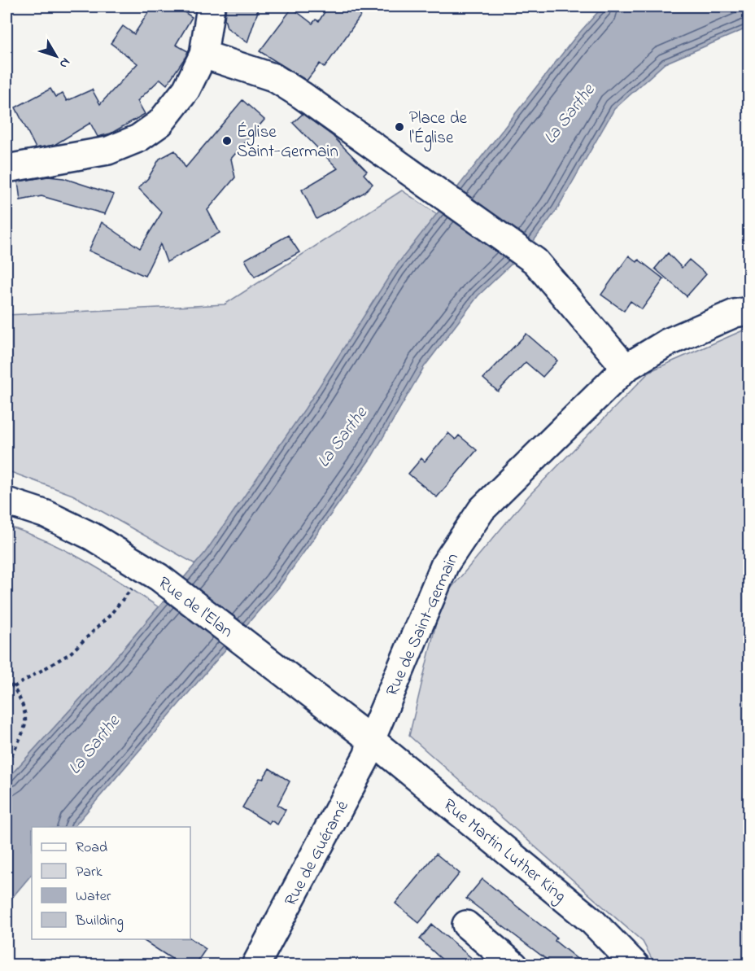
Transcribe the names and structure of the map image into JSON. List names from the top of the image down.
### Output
{
  "streets": {
    "street": [
      "Rue de l'Elan",
      "Rue de Saint-Germain",
      "Rue Martin Luther King",
      "Rue de Guéramé"
    ]
  },
  "crossings": [
    ["Rue de l'Elan", "Rue de Saint-Germain"],
    ["Rue de l'Elan", "Rue Martin Luther King"],
    ["Rue de l'Elan", "Rue de Guéramé"],
    ["Rue de Saint-Germain", "Rue Martin Luther King"],
    ["Rue de Saint-Germain", "Rue de Guéramé"],
    ["Rue Martin Luther King", "Rue de Guéramé"]
  ],
  "water": ["La Sarthe"],
  "places": ["Place de l'Église", "Église Saint-Germain"],
  "legend": [
    "Road",
    "Park",
    "Water",
    "Building"
  ],
  "north": "bottom right"
}
